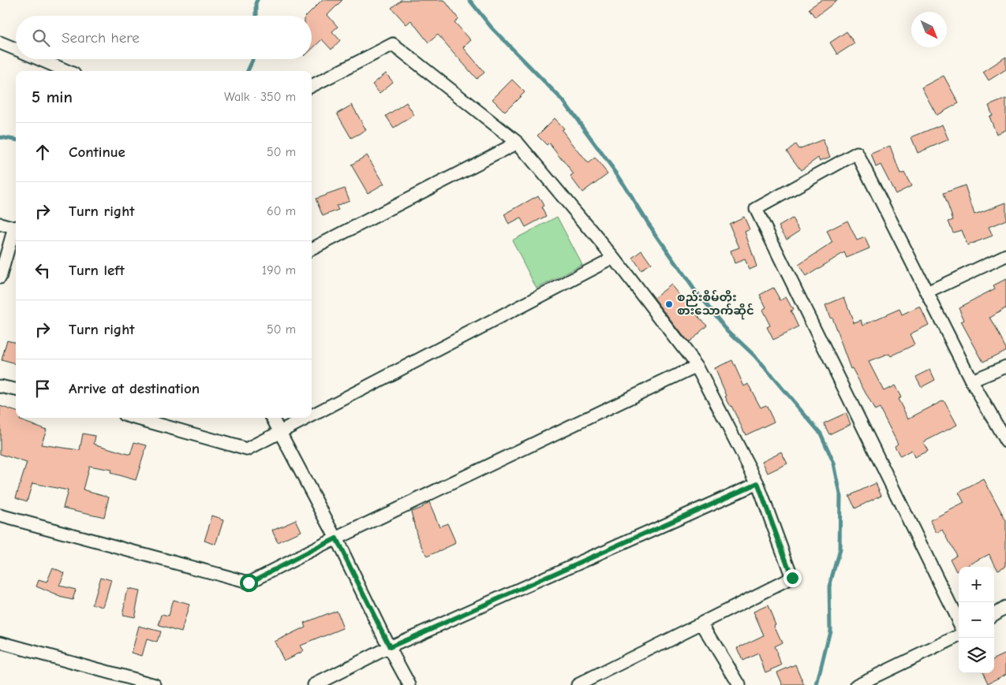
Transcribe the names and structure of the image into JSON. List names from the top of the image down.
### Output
{
  "places": ["စည်းစိမ်တိုး စားသောက်ဆိုင်"],
  "north": "bottom right",
  "page": {
    "search": "Search here",
    "heading": ["5 min", "Walk · 350 m"],
    "list": [
      ["Continue", "50 m"],
      ["Turn right", "60 m"],
      ["Turn left", "190 m"],
      ["Turn right", "50 m"],
      "Arrive at destination"
    ],
    "map_buttons": ["+", "−"]
  }
}
